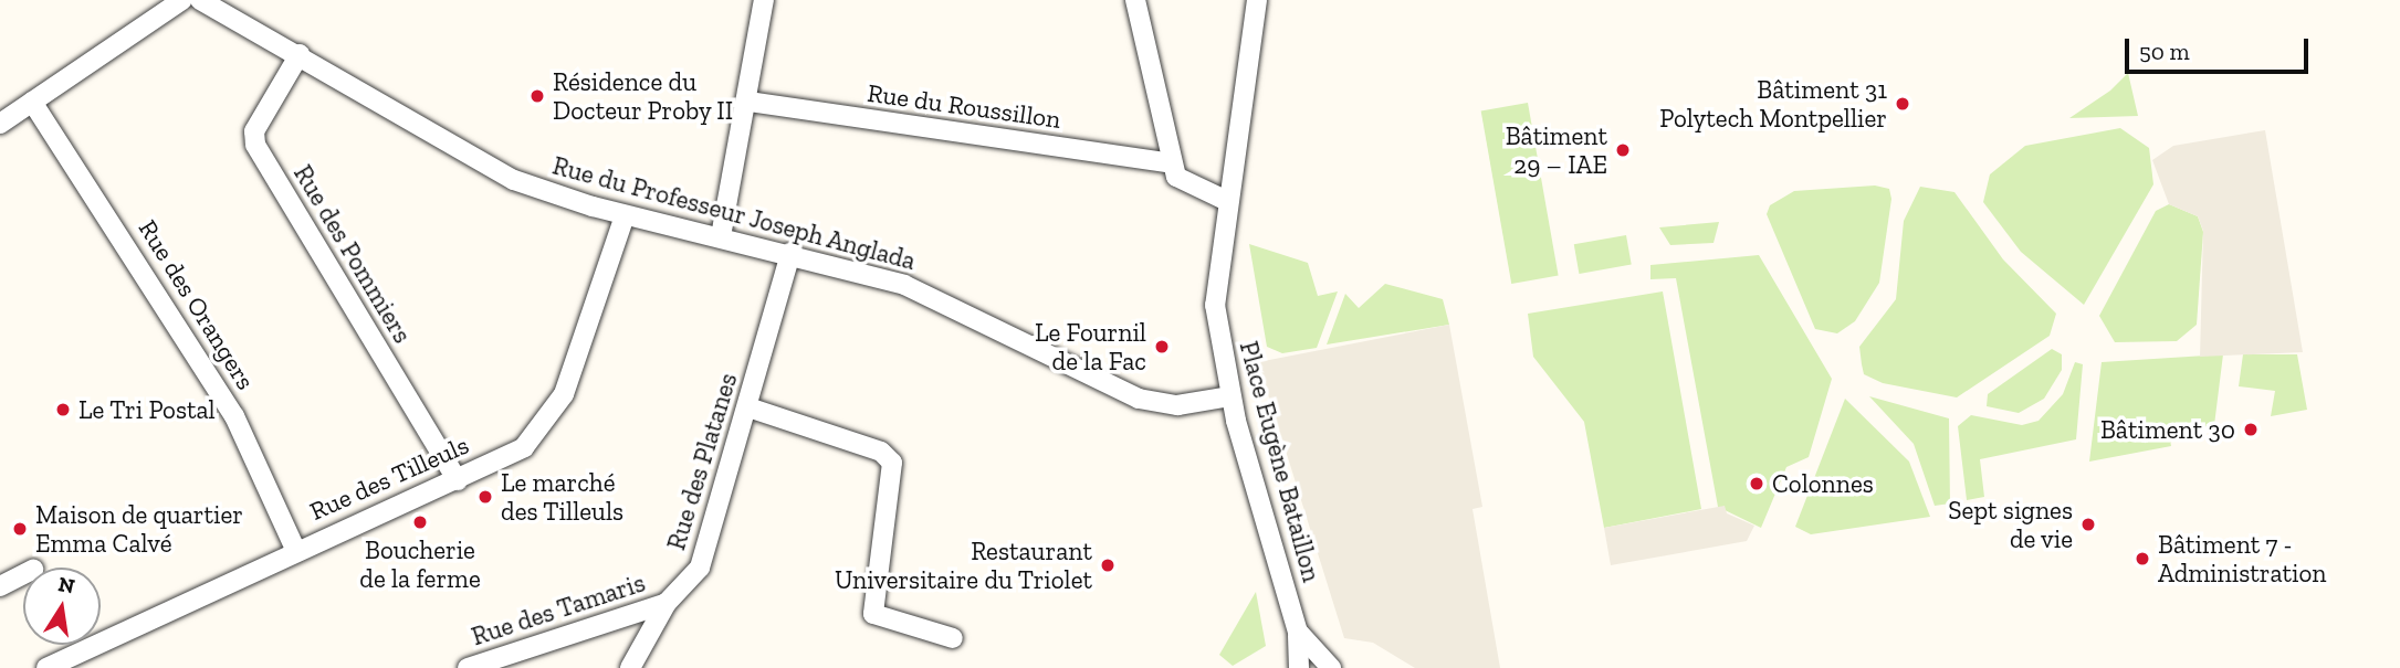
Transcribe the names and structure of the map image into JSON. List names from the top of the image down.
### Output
{
  "streets": {
    "street": [
      "Rue du Roussillon",
      "Rue du Professeur Joseph Anglada",
      "Rue des Pommiers",
      "Rue des Orangers",
      "Rue des Platanes",
      "Place Eugène Bataillon",
      "Rue des Tilleuls",
      "Rue des Tamaris"
    ]
  },
  "crossings": [
    ["Rue du Professeur Joseph Anglada", "Rue des Pommiers"],
    ["Rue du Professeur Joseph Anglada", "Rue des Platanes"],
    ["Rue du Professeur Joseph Anglada", "Place Eugène Bataillon"],
    ["Rue du Professeur Joseph Anglada", "Rue des Tilleuls"],
    ["Rue des Pommiers", "Rue des Tilleuls"],
    ["Rue des Orangers", "Rue des Tilleuls"],
    ["Rue des Platanes", "Rue des Tamaris"]
  ],
  "places": [
    "Résidence du Docteur Proby II",
    "Bâtiment 31 Polytech Montpellier",
    "Bâtiment 29 – IAE",
    "Le Fournil de la Fac",
    "Le Tri Postal",
    "Bâtiment 30",
    "Colonnes",
    "Le marché des Tilleuls",
    "Boucherie de la ferme",
    "Sept signes de vie",
    "Maison de quartier Emma Calvé",
    "Bâtiment 7 - Administration",
    "Restaurant Universitaire du Triolet"
  ],
  "scale_bar": "50 m",
  "north": "top"
}
